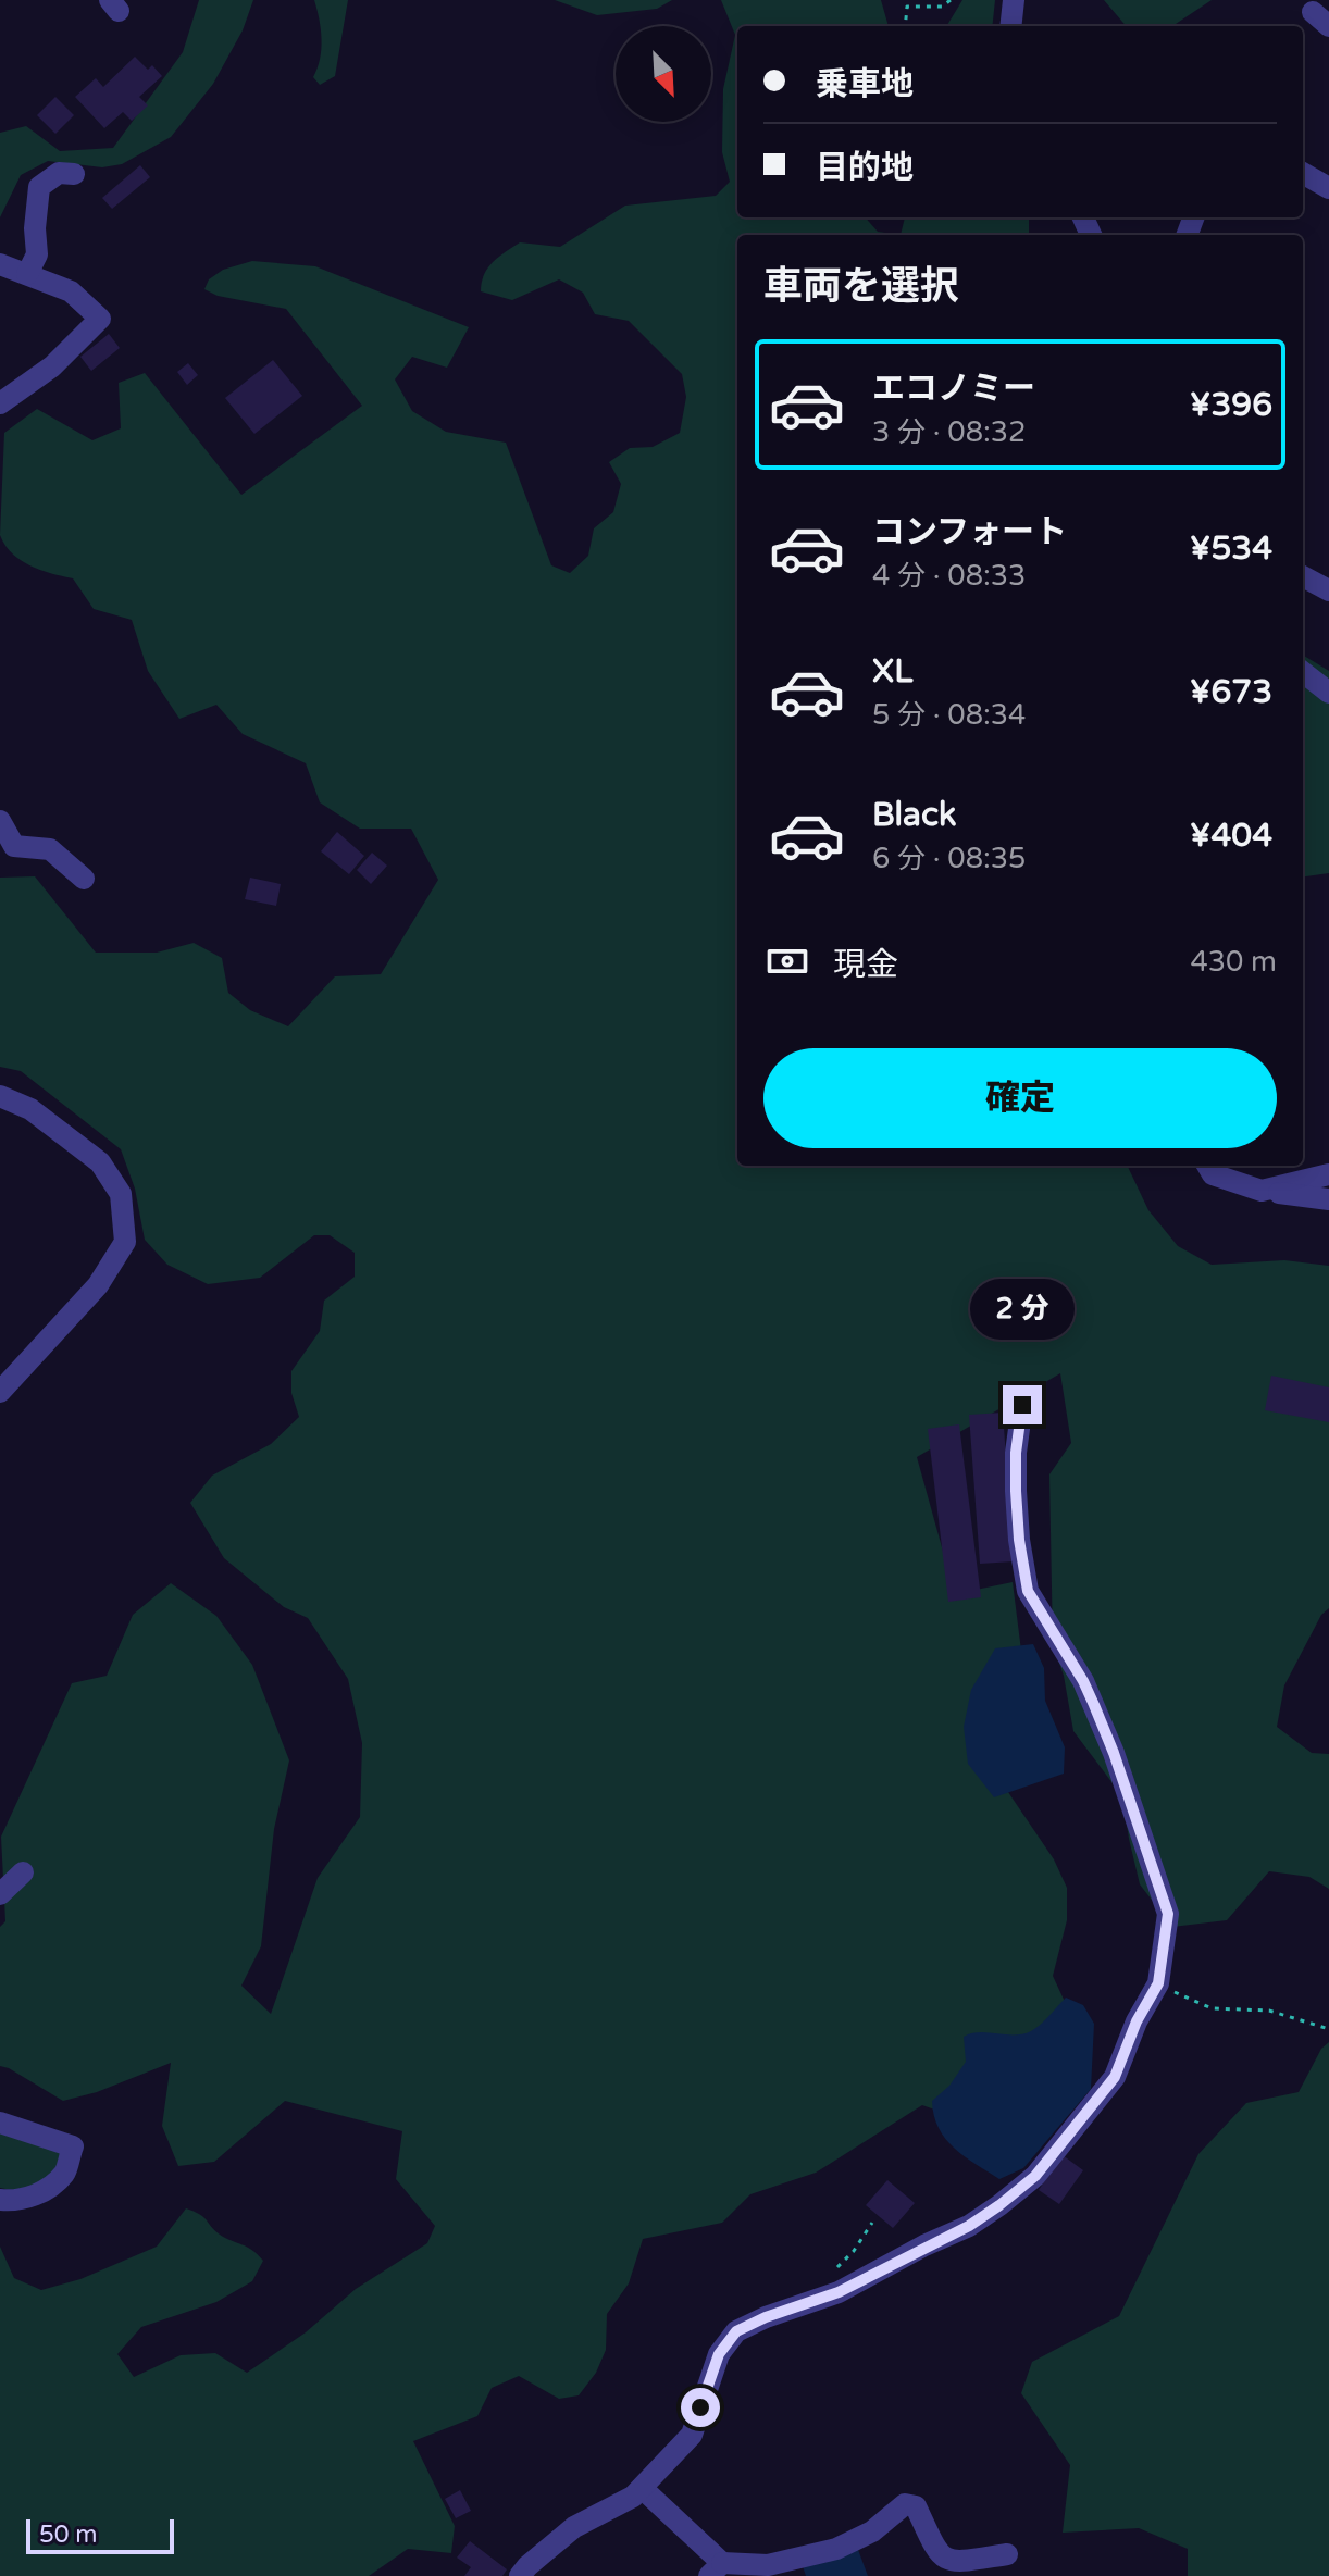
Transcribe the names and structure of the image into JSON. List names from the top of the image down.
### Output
{
  "scale_bar": "50 m",
  "north": "bottom right",
  "page": {
    "banner": ["乗車地", "目的地"],
    "heading": "車両を選択",
    "list": [
      {
        "name": "エコノミー",
        "note": "3 分 · 08:32",
        "value": "¥396"
      },
      {
        "name": "コンフォート",
        "note": "4 分 · 08:33",
        "value": "¥534"
      },
      {
        "name": "XL",
        "note": "5 分 · 08:34",
        "value": "¥673"
      },
      {
        "name": "Black",
        "note": "6 分 · 08:35",
        "value": "¥404"
      }
    ],
    "pay": ["現金", "430 m"],
    "buttons": "確定",
    "bubble": "2 分",
    "scale": "50 m"
  }
}
